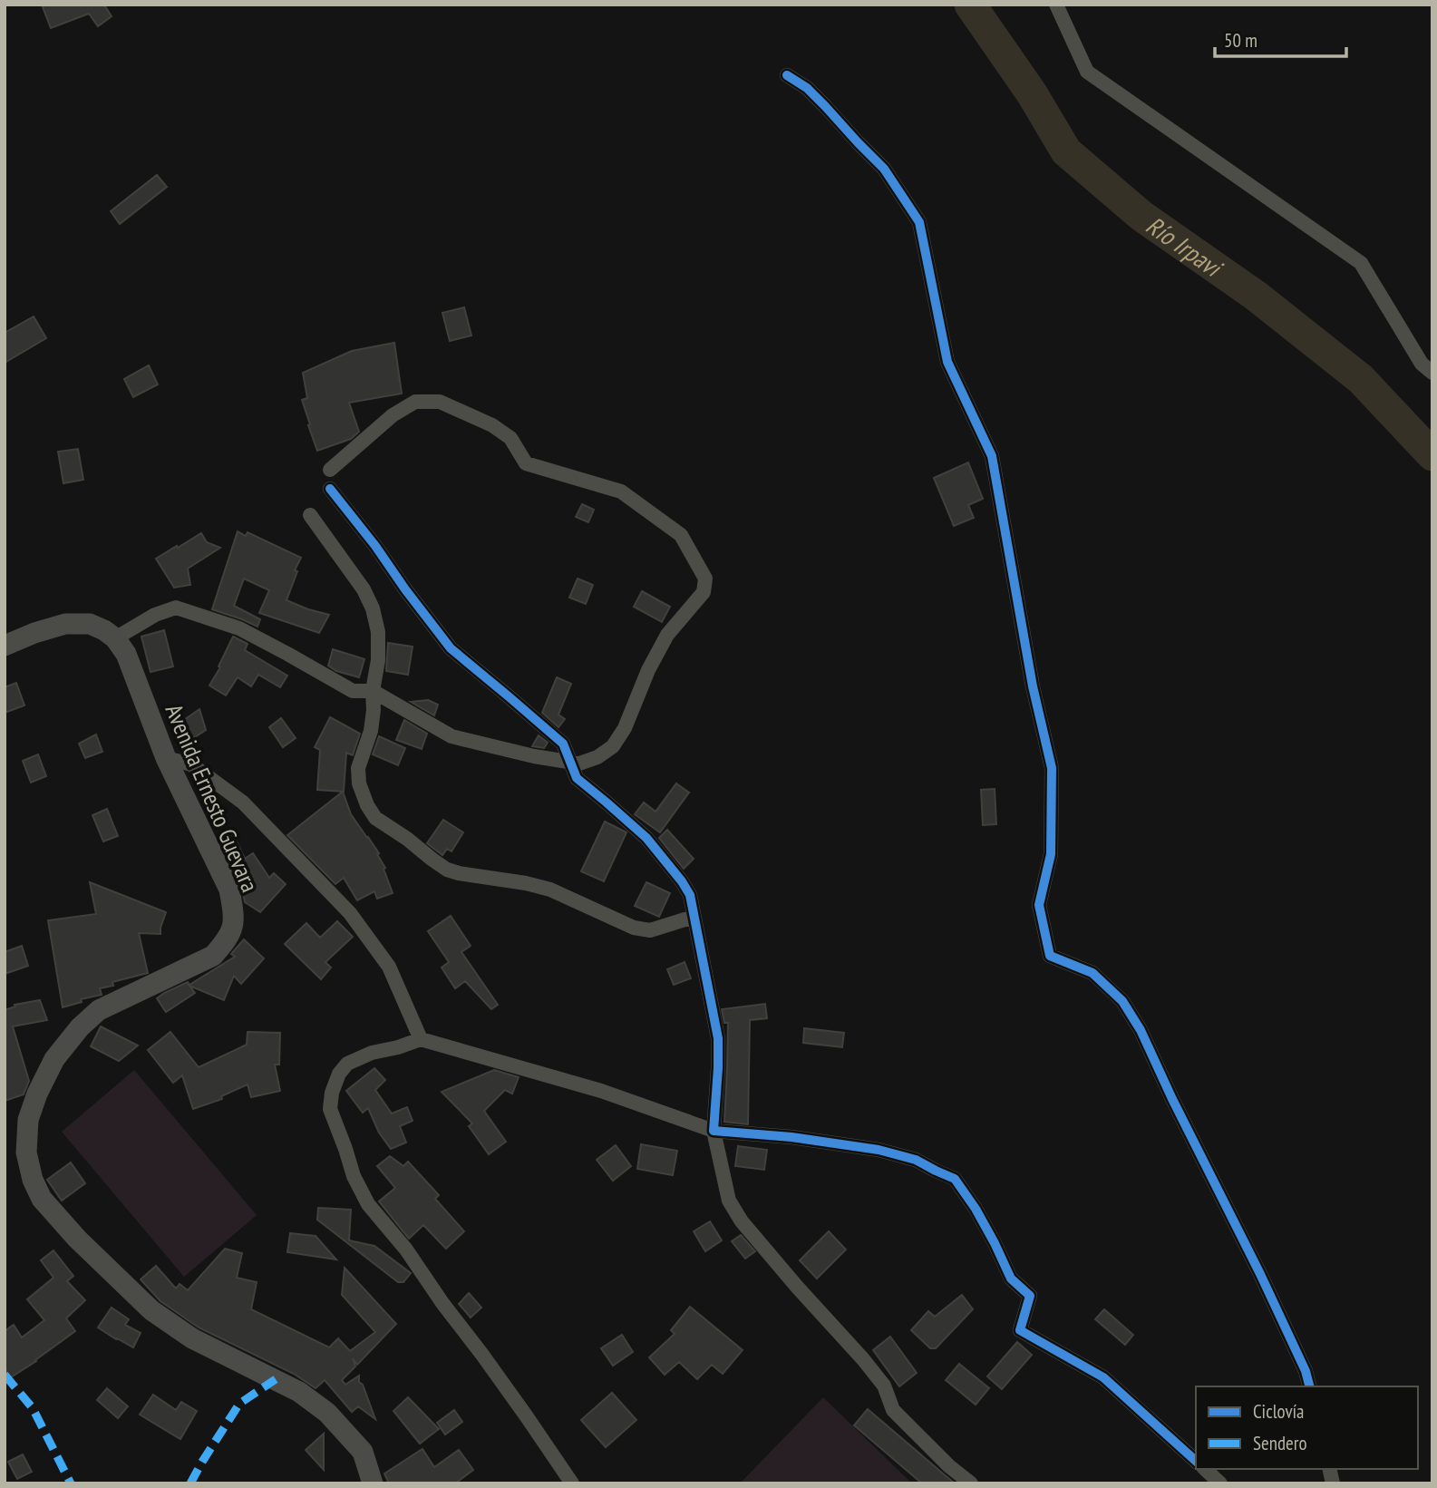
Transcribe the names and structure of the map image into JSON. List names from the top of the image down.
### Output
{
  "streets": {
    "main road": ["Avenida Ernesto Guevara"]
  },
  "water": ["Río Irpavi"],
  "legend": ["Ciclovía", "Sendero"],
  "scale_bar": "50 m"
}
